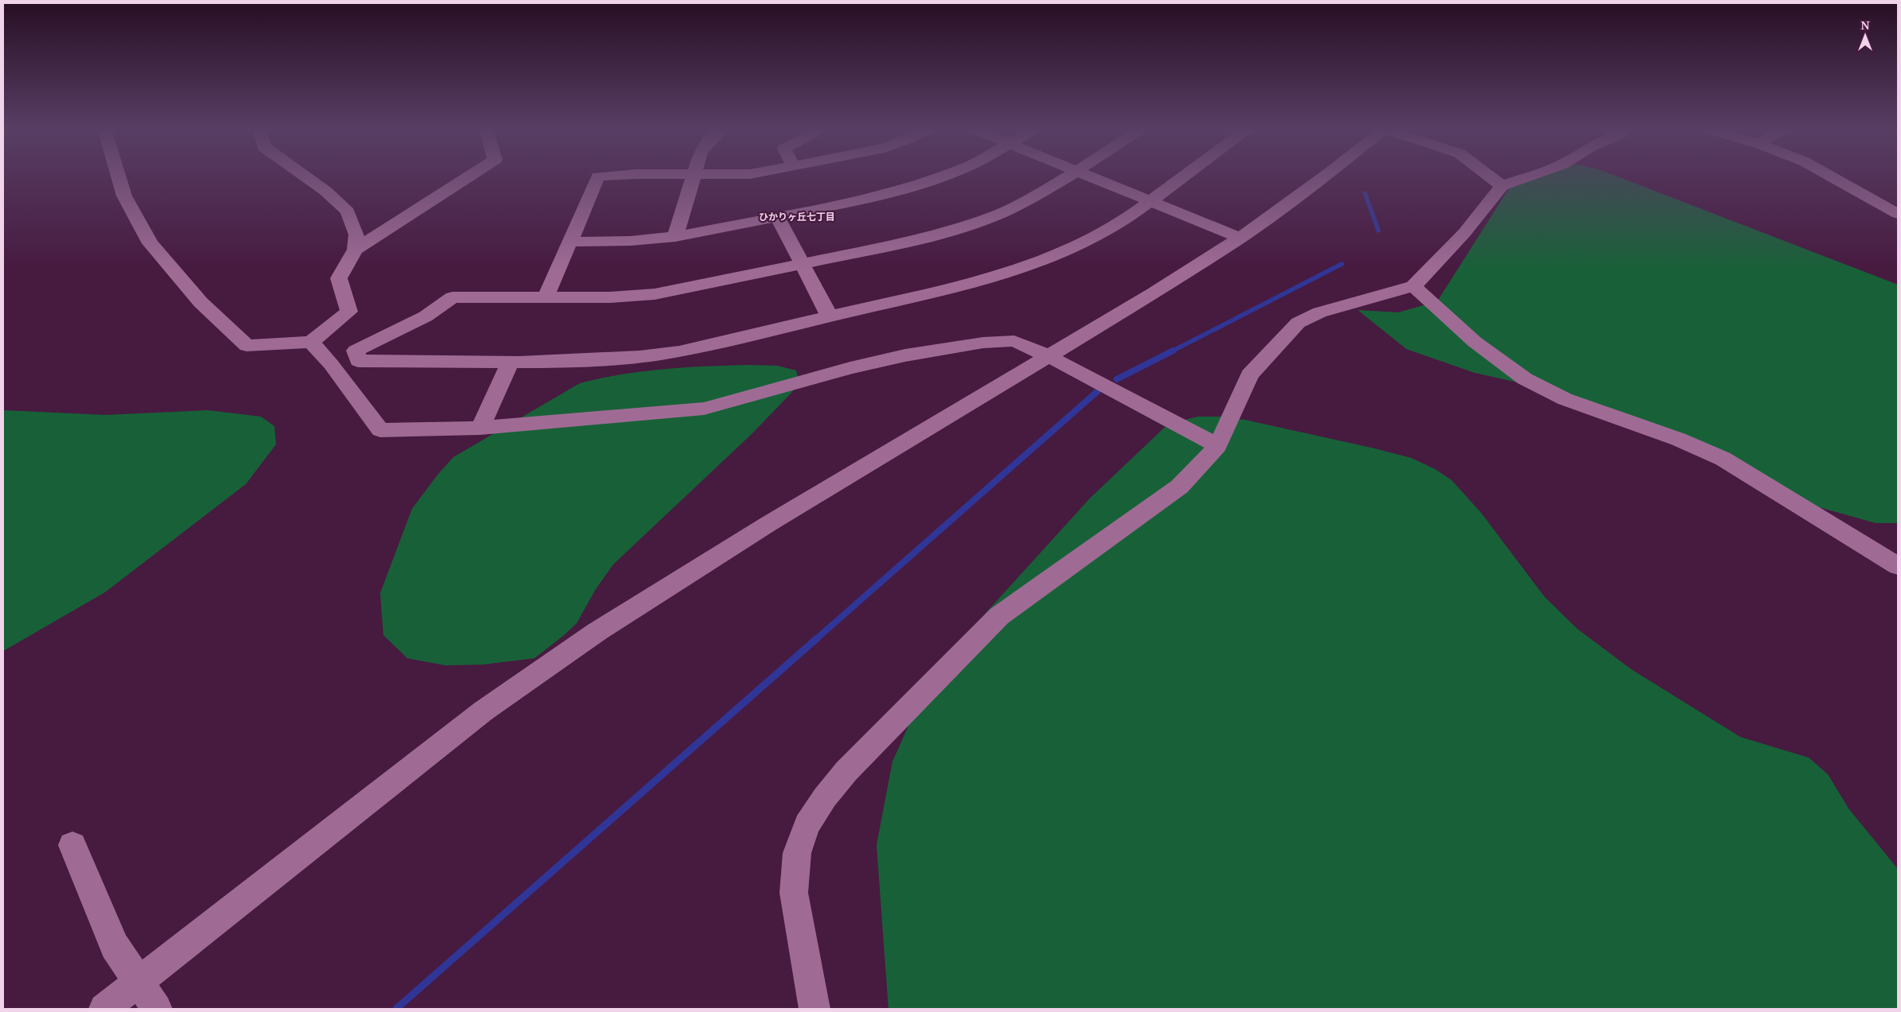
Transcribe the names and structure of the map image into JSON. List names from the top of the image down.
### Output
{
  "districts": ["ひかりヶ丘七丁目"],
  "north": "top"
}
